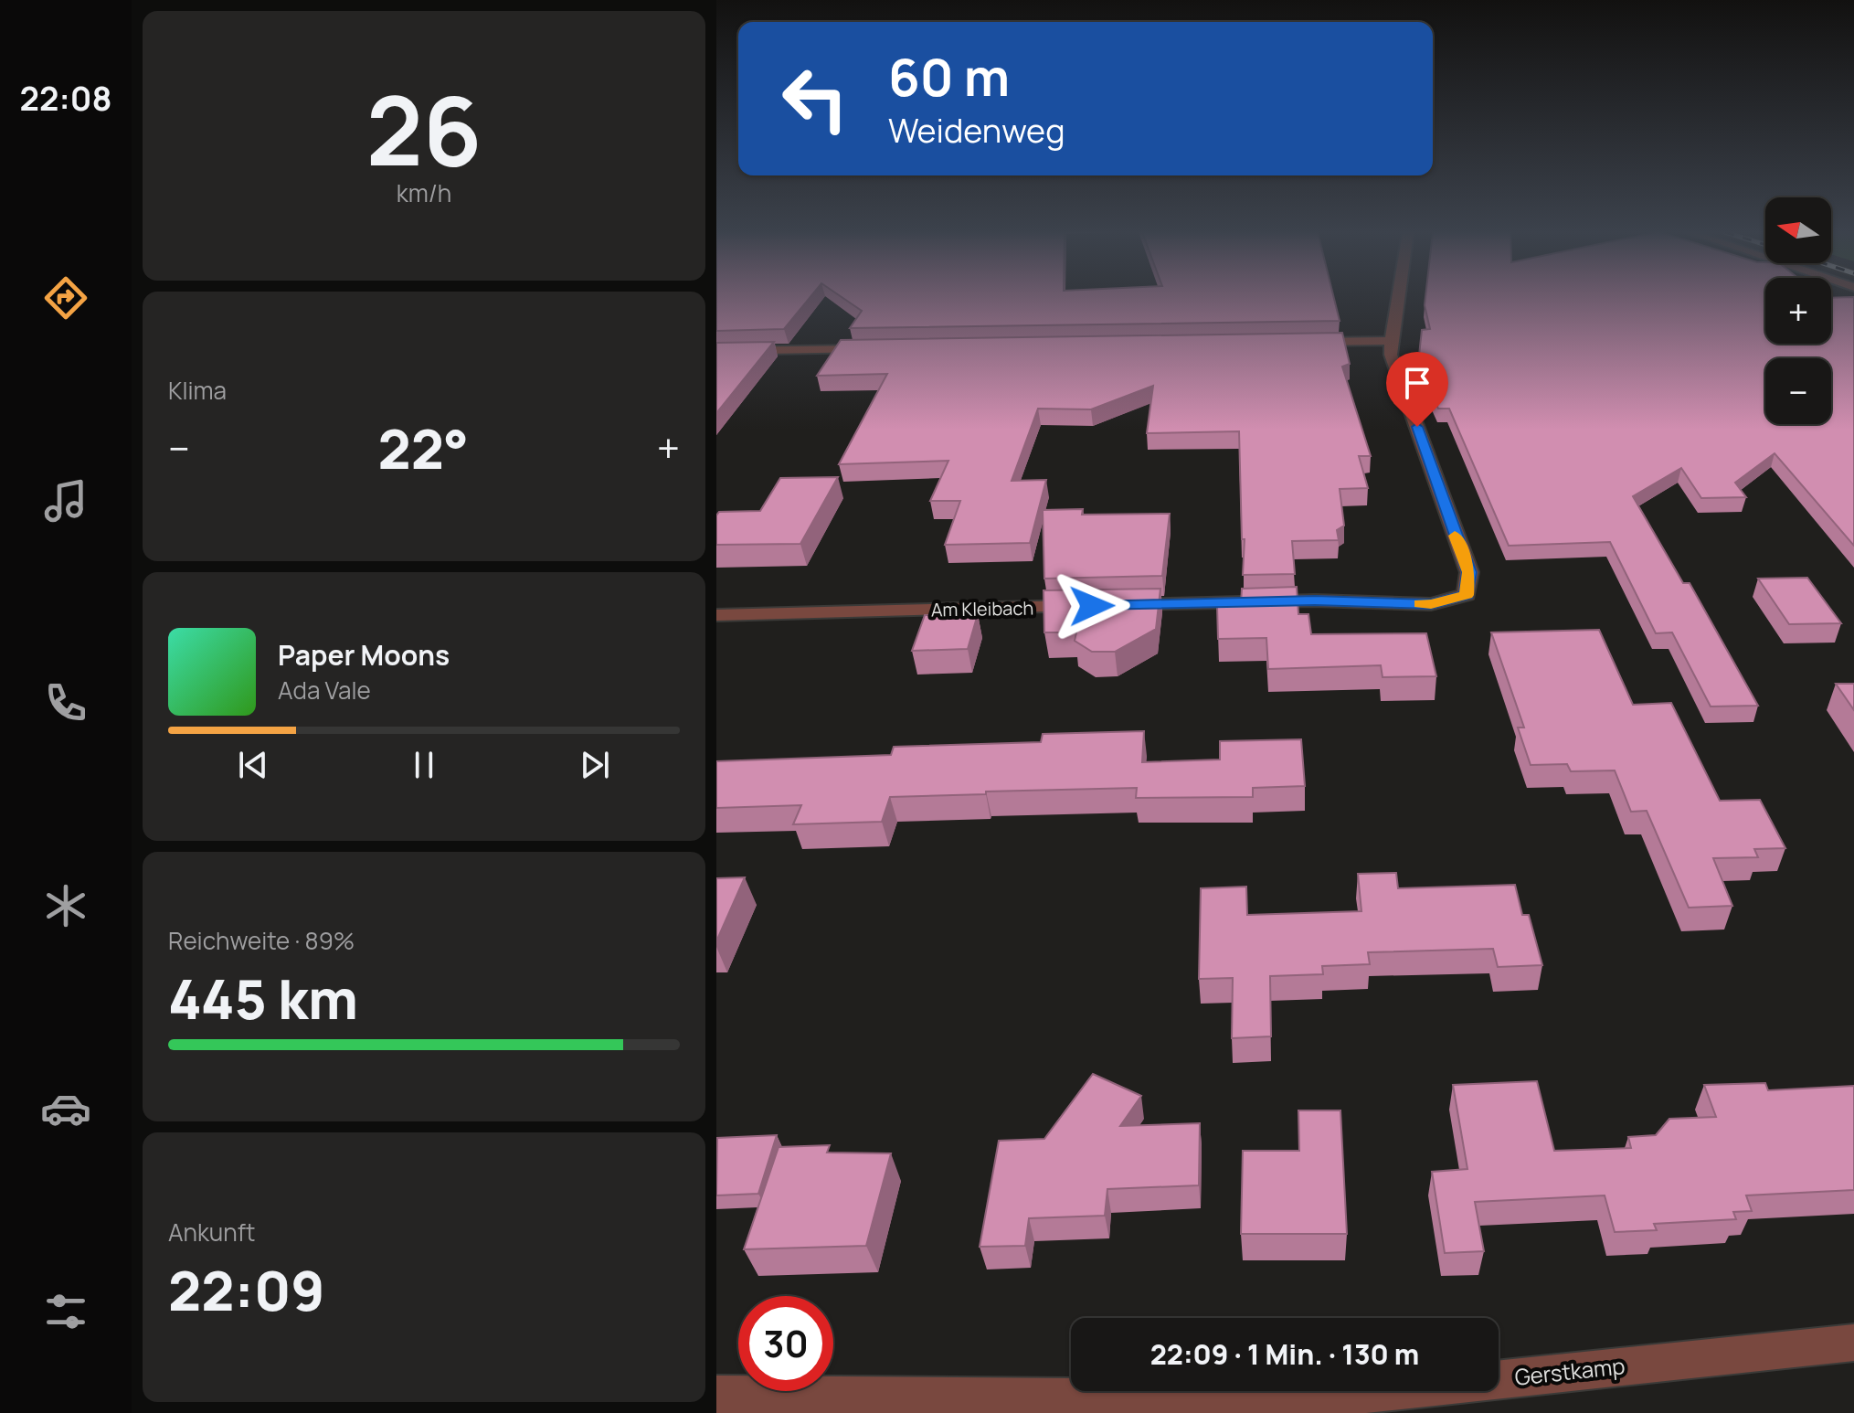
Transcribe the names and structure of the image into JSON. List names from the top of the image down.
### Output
{
  "streets": {
    "street": ["Am Kleibach", "Gerstkamp"]
  },
  "north": "left",
  "page": {
    "tabs": "22:08",
    "tile": [
      ["26", "km/h"],
      "Klima",
      ["Reichweite · 89%", "445 km"],
      ["Ankunft", "22:09"]
    ],
    "turn": ["60 m", "Weidenweg"],
    "map_buttons": ["+", "−"],
    "heat": ["−", "22°", "+"],
    "song": ["Paper Moons", "Ada Vale"],
    "limit": "30",
    "trip": "22:09 · 1 Min. · 130 m"
  }
}
